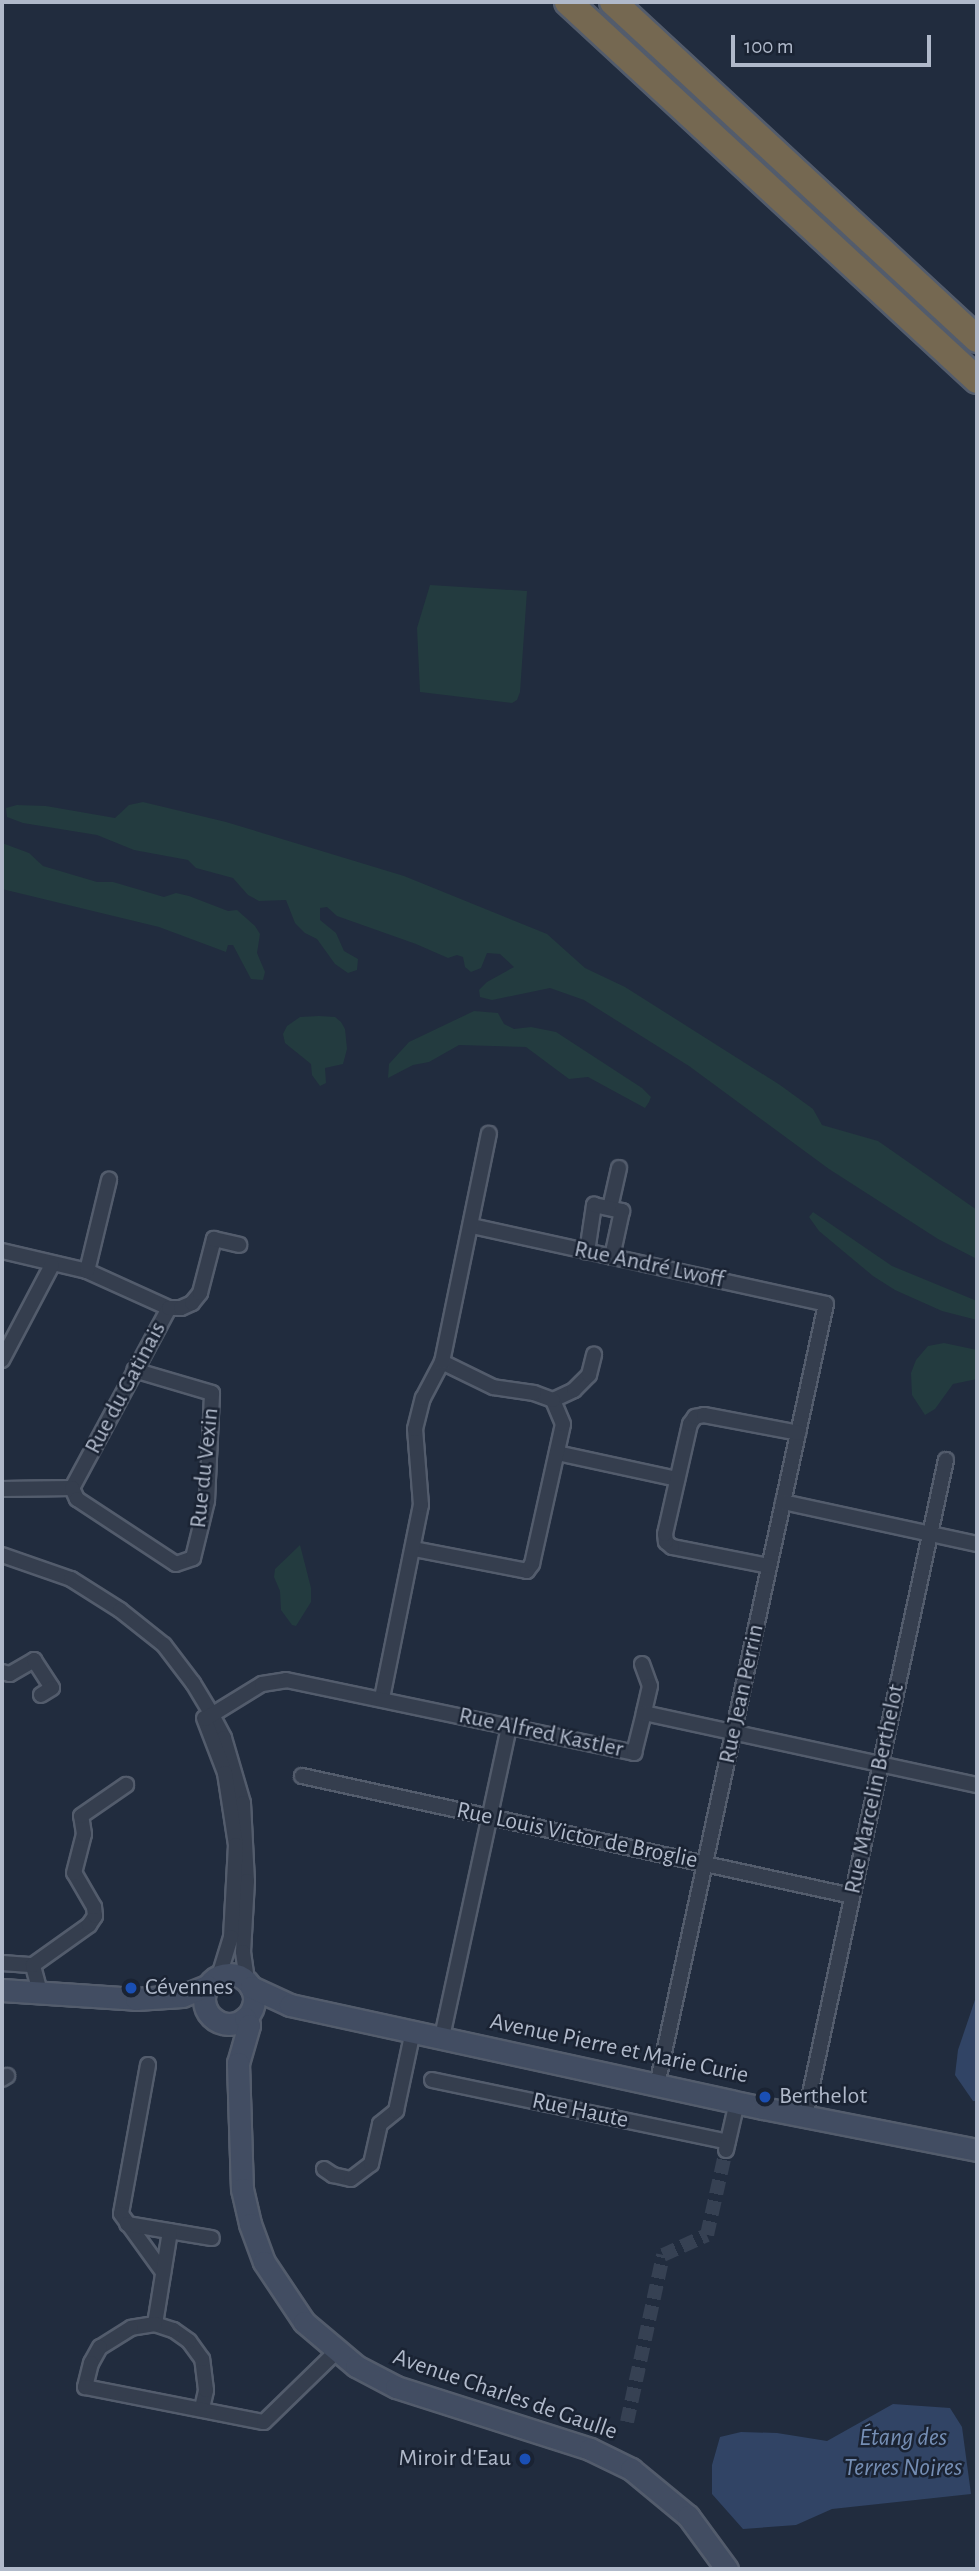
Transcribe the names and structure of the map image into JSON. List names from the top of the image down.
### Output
{
  "streets": {
    "street": [
      "Rue André Lwoff",
      "Rue du Gatinais",
      "Rue du Vexin",
      "Rue Jean Perrin",
      "Rue Alfred Kastler",
      "Rue Marcelin Berthelot",
      "Rue Louis Victor de Broglie",
      "Avenue Pierre et Marie Curie",
      "Rue Haute",
      "Avenue Charles de Gaulle"
    ]
  },
  "crossings": [
    ["Rue André Lwoff", "Rue Jean Perrin"],
    ["Rue du Gatinais", "Rue du Vexin"],
    ["Rue Jean Perrin", "Rue Alfred Kastler"],
    ["Rue Jean Perrin", "Rue Louis Victor de Broglie"],
    ["Rue Jean Perrin", "Avenue Pierre et Marie Curie"],
    ["Rue Alfred Kastler", "Rue Marcelin Berthelot"],
    ["Rue Marcelin Berthelot", "Rue Louis Victor de Broglie"],
    ["Rue Marcelin Berthelot", "Avenue Pierre et Marie Curie"],
    ["Avenue Pierre et Marie Curie", "Rue Haute"],
    ["Avenue Pierre et Marie Curie", "Avenue Charles de Gaulle"]
  ],
  "water": ["Étang des Terres Noires"],
  "places": ["Cévennes", "Berthelot", "Miroir d'Eau"],
  "scale_bar": "100 m"
}
